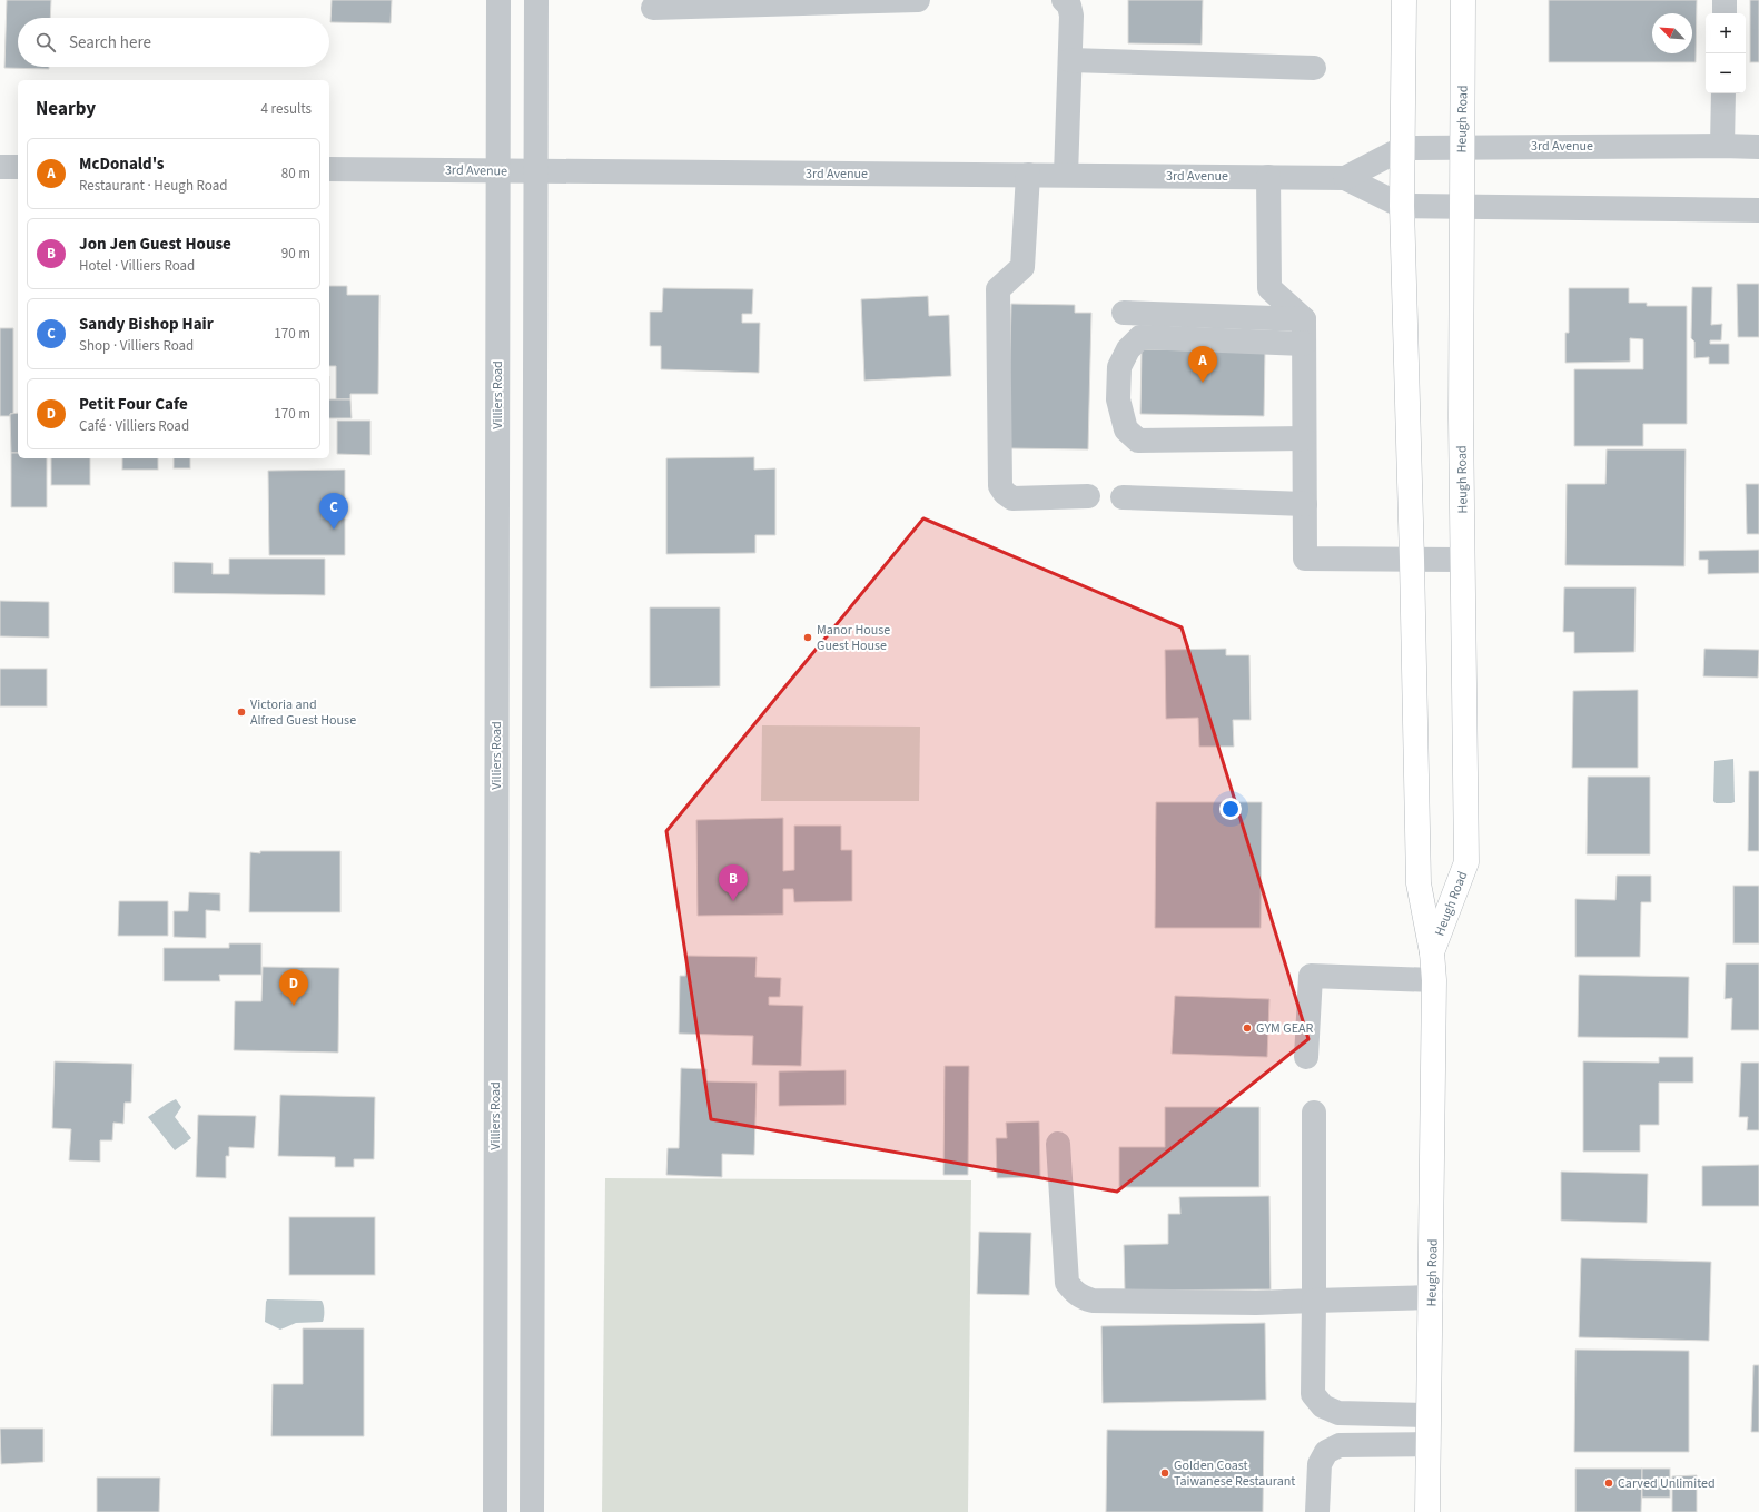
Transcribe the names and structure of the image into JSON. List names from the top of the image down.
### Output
{
  "streets": {
    "main road": ["Heugh Road"],
    "street": ["3rd Avenue", "Villiers Road"]
  },
  "crossings": [
    ["Heugh Road", "3rd Avenue"],
    ["3rd Avenue", "Villiers Road"]
  ],
  "places": [
    "Manor House Guest House",
    "Victoria and Alfred Guest House",
    "GYM GEAR",
    "Golden Coast Taiwanese Restaurant",
    "Carved Unlimited"
  ],
  "north": "top left",
  "page": {
    "map_buttons": ["+", "−"],
    "search": "Search here",
    "heading": ["Nearby", "4 results"],
    "list": [
      {
        "mark": "A",
        "name": "McDonald's",
        "note": "Restaurant · Heugh Road",
        "value": "80 m"
      },
      {
        "mark": "B",
        "name": "Jon Jen Guest House",
        "note": "Hotel · Villiers Road",
        "value": "90 m"
      },
      {
        "mark": "C",
        "name": "Sandy Bishop Hair",
        "note": "Shop · Villiers Road",
        "value": "170 m"
      },
      {
        "mark": "D",
        "name": "Petit Four Cafe",
        "note": "Café · Villiers Road",
        "value": "170 m"
      }
    ],
    "pins": [
      "A",
      "C",
      "B",
      "D"
    ]
  }
}
